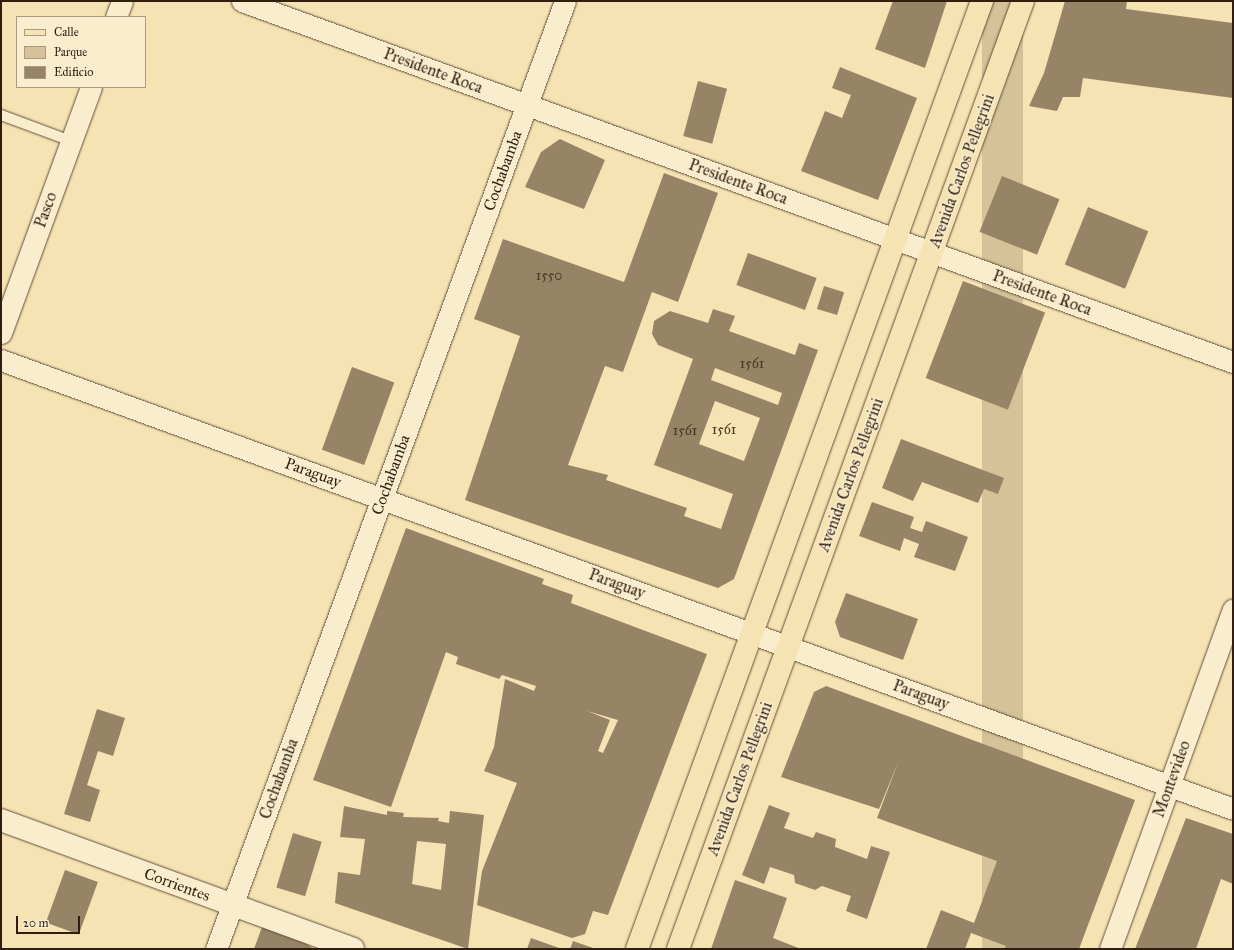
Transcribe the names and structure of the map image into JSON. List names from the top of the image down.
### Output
{
  "streets": {
    "main road": ["Avenida Carlos Pellegrini", "Corrientes"],
    "street": [
      "Presidente Roca",
      "Cochabamba",
      "Pasco",
      "Paraguay",
      "Montevideo"
    ]
  },
  "crossings": [
    ["Presidente Roca", "Cochabamba"],
    ["Presidente Roca", "Avenida Carlos Pellegrini"],
    ["Cochabamba", "Paraguay"],
    ["Cochabamba", "Corrientes"],
    ["Avenida Carlos Pellegrini", "Paraguay"],
    ["Paraguay", "Montevideo"]
  ],
  "house_numbers": [
    "1550",
    "1561",
    "1561",
    "1561"
  ],
  "legend": ["Calle", "Parque", "Edificio"],
  "scale_bar": "20 m"
}
